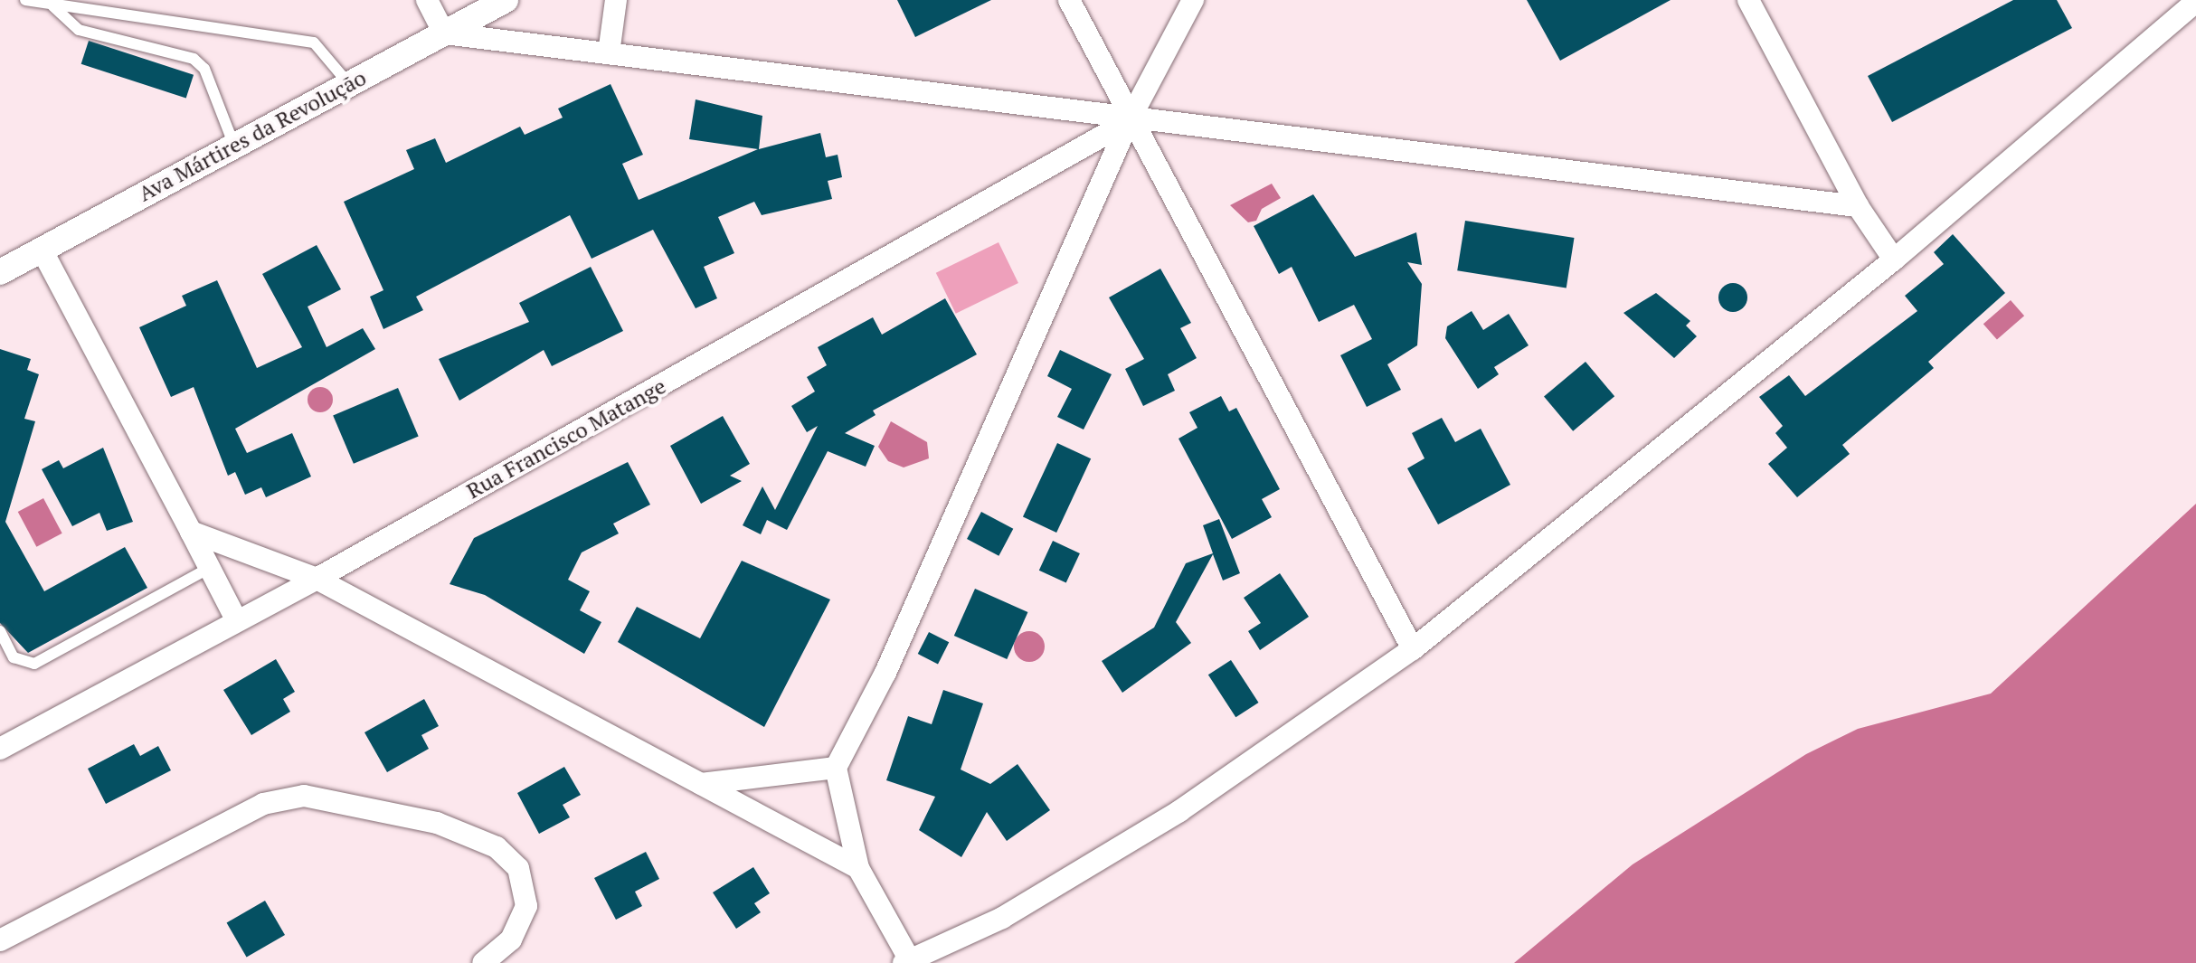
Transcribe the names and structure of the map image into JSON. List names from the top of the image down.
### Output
{
  "streets": {
    "street": ["Ava Mártires da Revolução", "Rua Francisco Matange"]
  }
}
